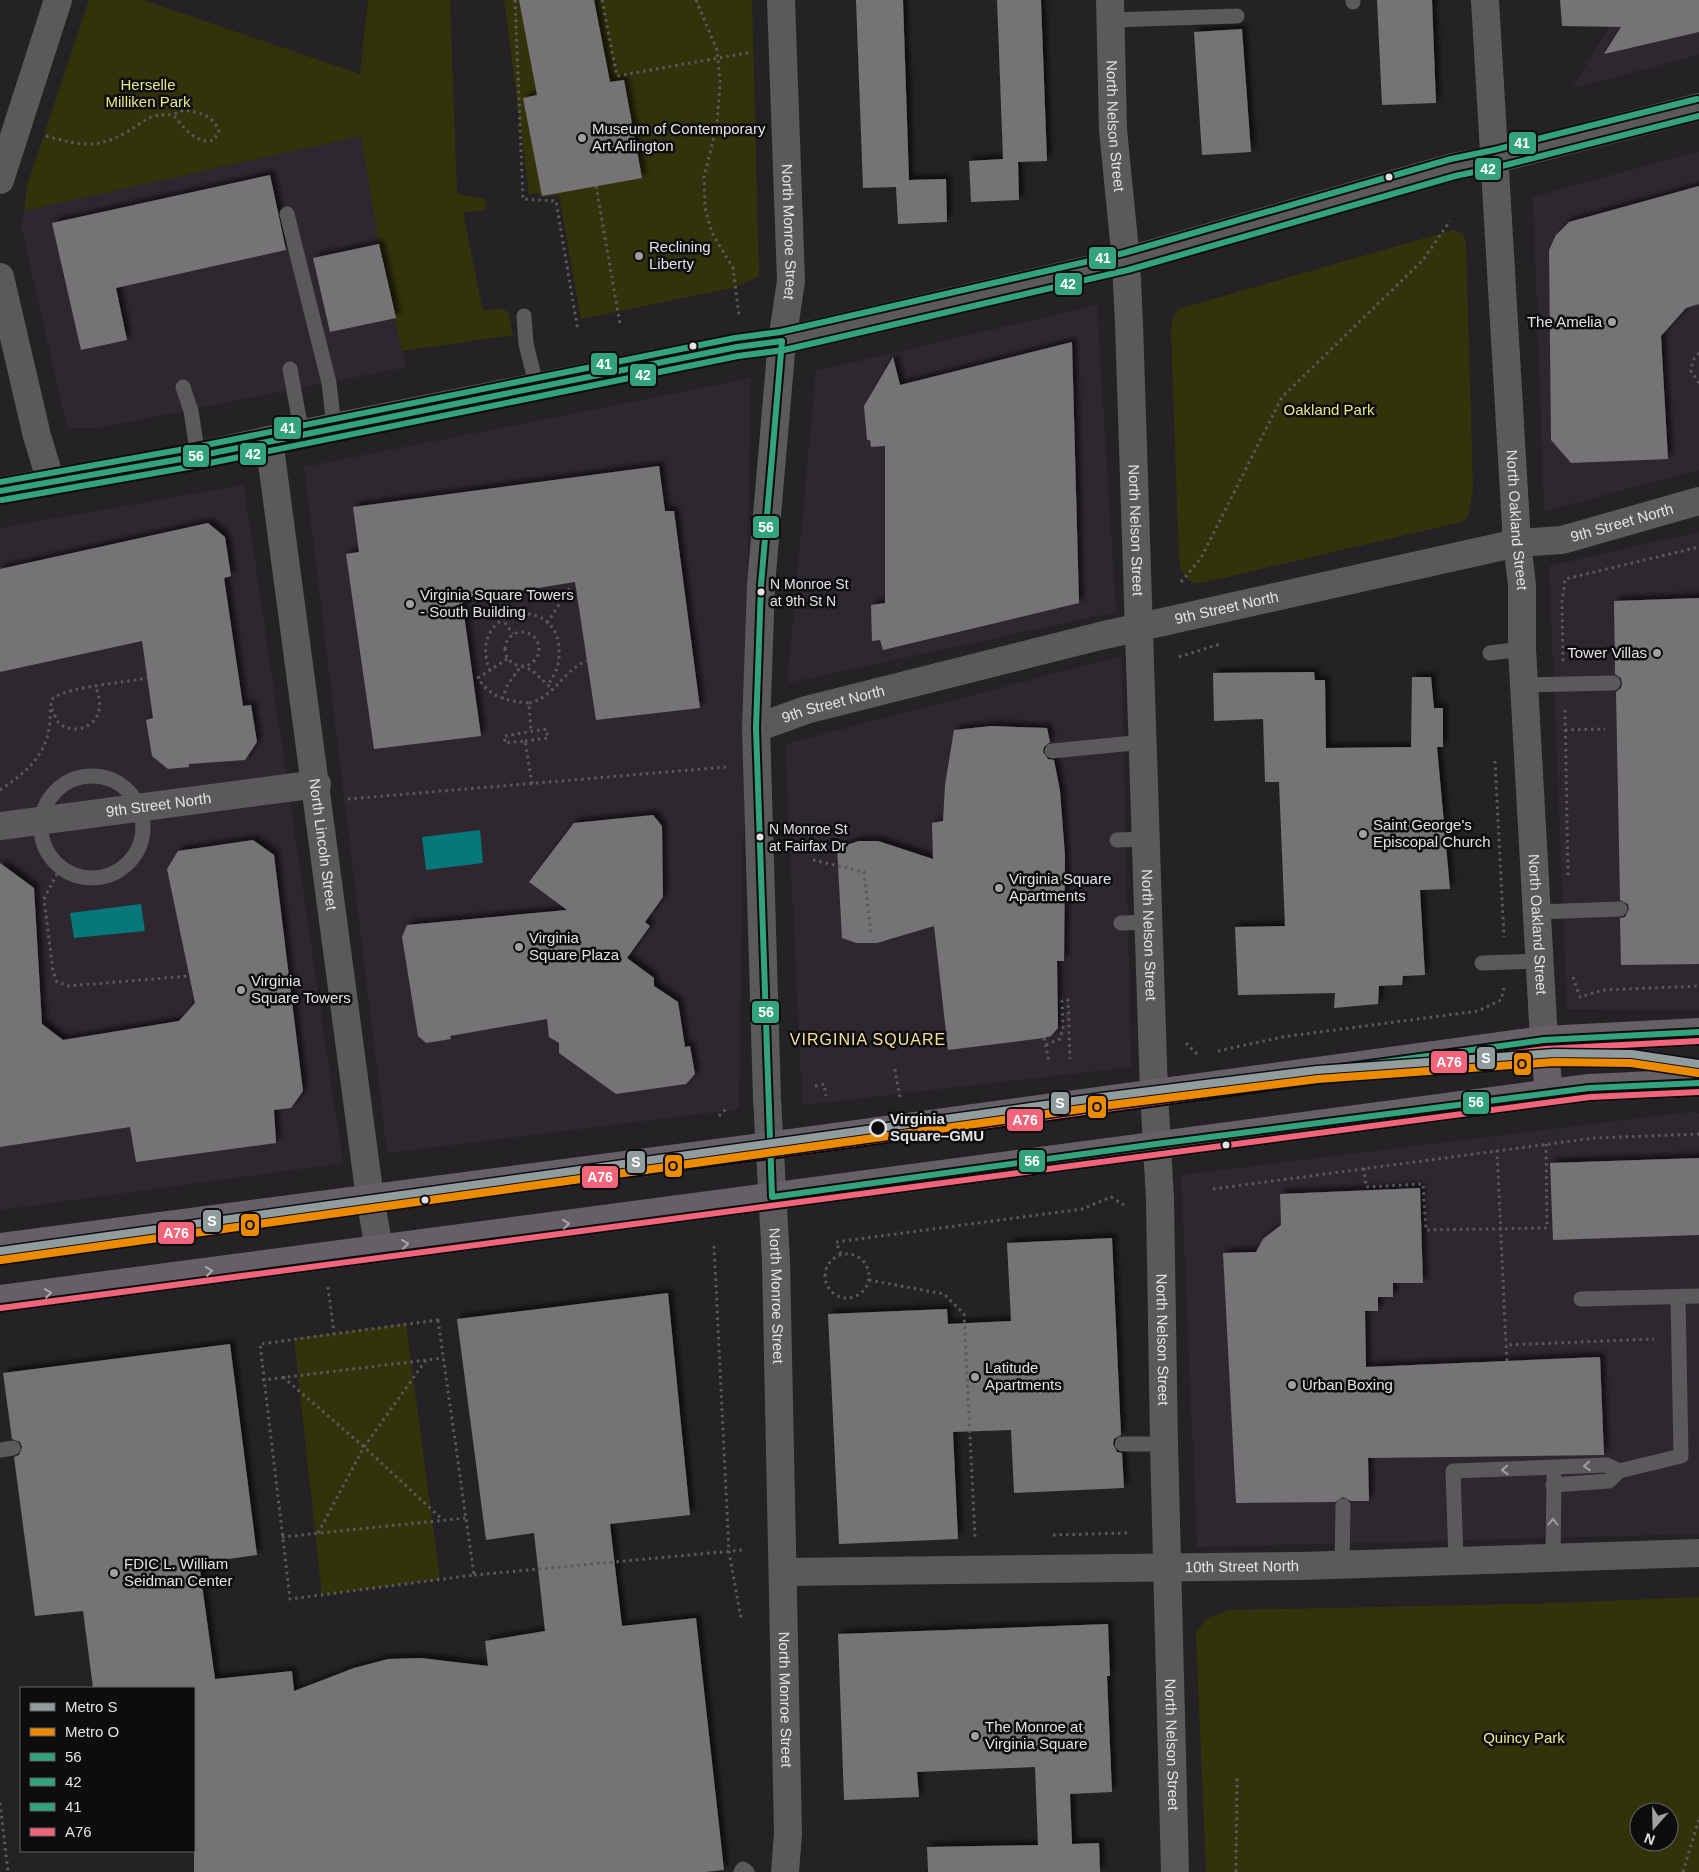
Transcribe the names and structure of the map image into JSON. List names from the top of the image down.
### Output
{
  "streets": {
    "street": [
      "North Nelson Street",
      "North Monroe Street",
      "North Oakland Street",
      "9th Street North",
      "North Lincoln Street",
      "10th Street North"
    ]
  },
  "crossings": [
    ["North Nelson Street", "9th Street North"],
    ["North Nelson Street", "10th Street North"],
    ["North Monroe Street", "9th Street North"],
    ["North Monroe Street", "10th Street North"],
    ["North Oakland Street", "9th Street North"],
    ["9th Street North", "North Lincoln Street"]
  ],
  "districts": ["VIRGINIA SQUARE"],
  "parks": ["Herselle Milliken Park", "Oakland Park", "Quincy Park"],
  "places": [
    "Museum of Contemporary Art Arlington",
    "Reclining Liberty",
    "The Amelia",
    "N Monroe St at 9th St N",
    "Virginia Square Towers - South Building",
    "Tower Villas",
    "Saint George's Episcopal Church",
    "N Monroe St at Fairfax Dr",
    "Virginia Square Apartments",
    "Virginia Square Plaza",
    "Virginia Square Towers",
    "Virginia Square–GMU",
    "Latitude Apartments",
    "Urban Boxing",
    "FDIC L. William Seidman Center",
    "The Monroe at Virginia Square"
  ],
  "lines": [
    "transit line 41",
    "transit line 42",
    "transit line 56",
    "transit line A76",
    "metro line S",
    "metro line O"
  ],
  "legend": [
    "Metro S",
    "Metro O",
    "56",
    "42",
    "41",
    "A76"
  ],
  "north": "bottom"
}
